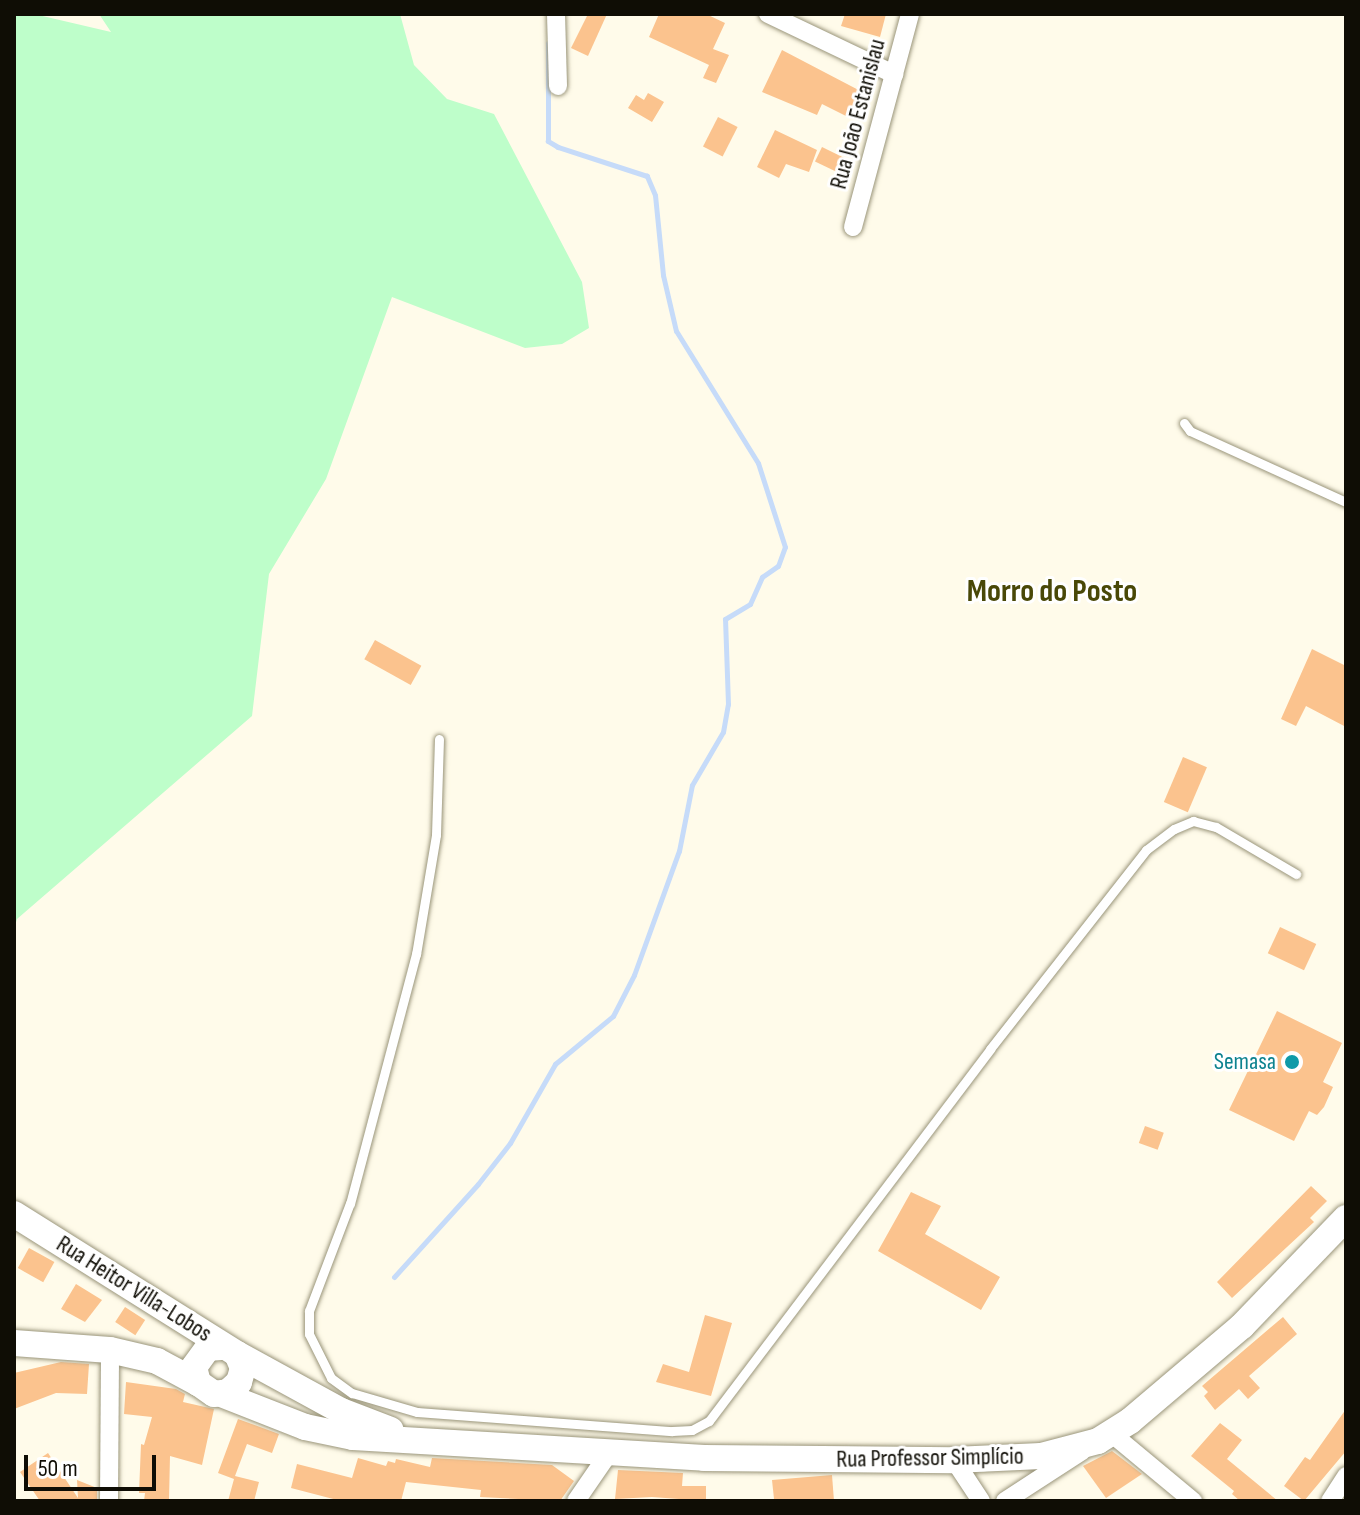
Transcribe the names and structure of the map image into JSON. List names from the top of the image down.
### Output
{
  "streets": {
    "street": ["Rua João Estanislau", "Rua Heitor Villa-Lobos", "Rua Professor Simplício"]
  },
  "crossings": [
    ["Rua Heitor Villa-Lobos", "Rua Professor Simplício"]
  ],
  "districts": ["Morro do Posto"],
  "places": ["Semasa"],
  "scale_bar": "50 m"
}
